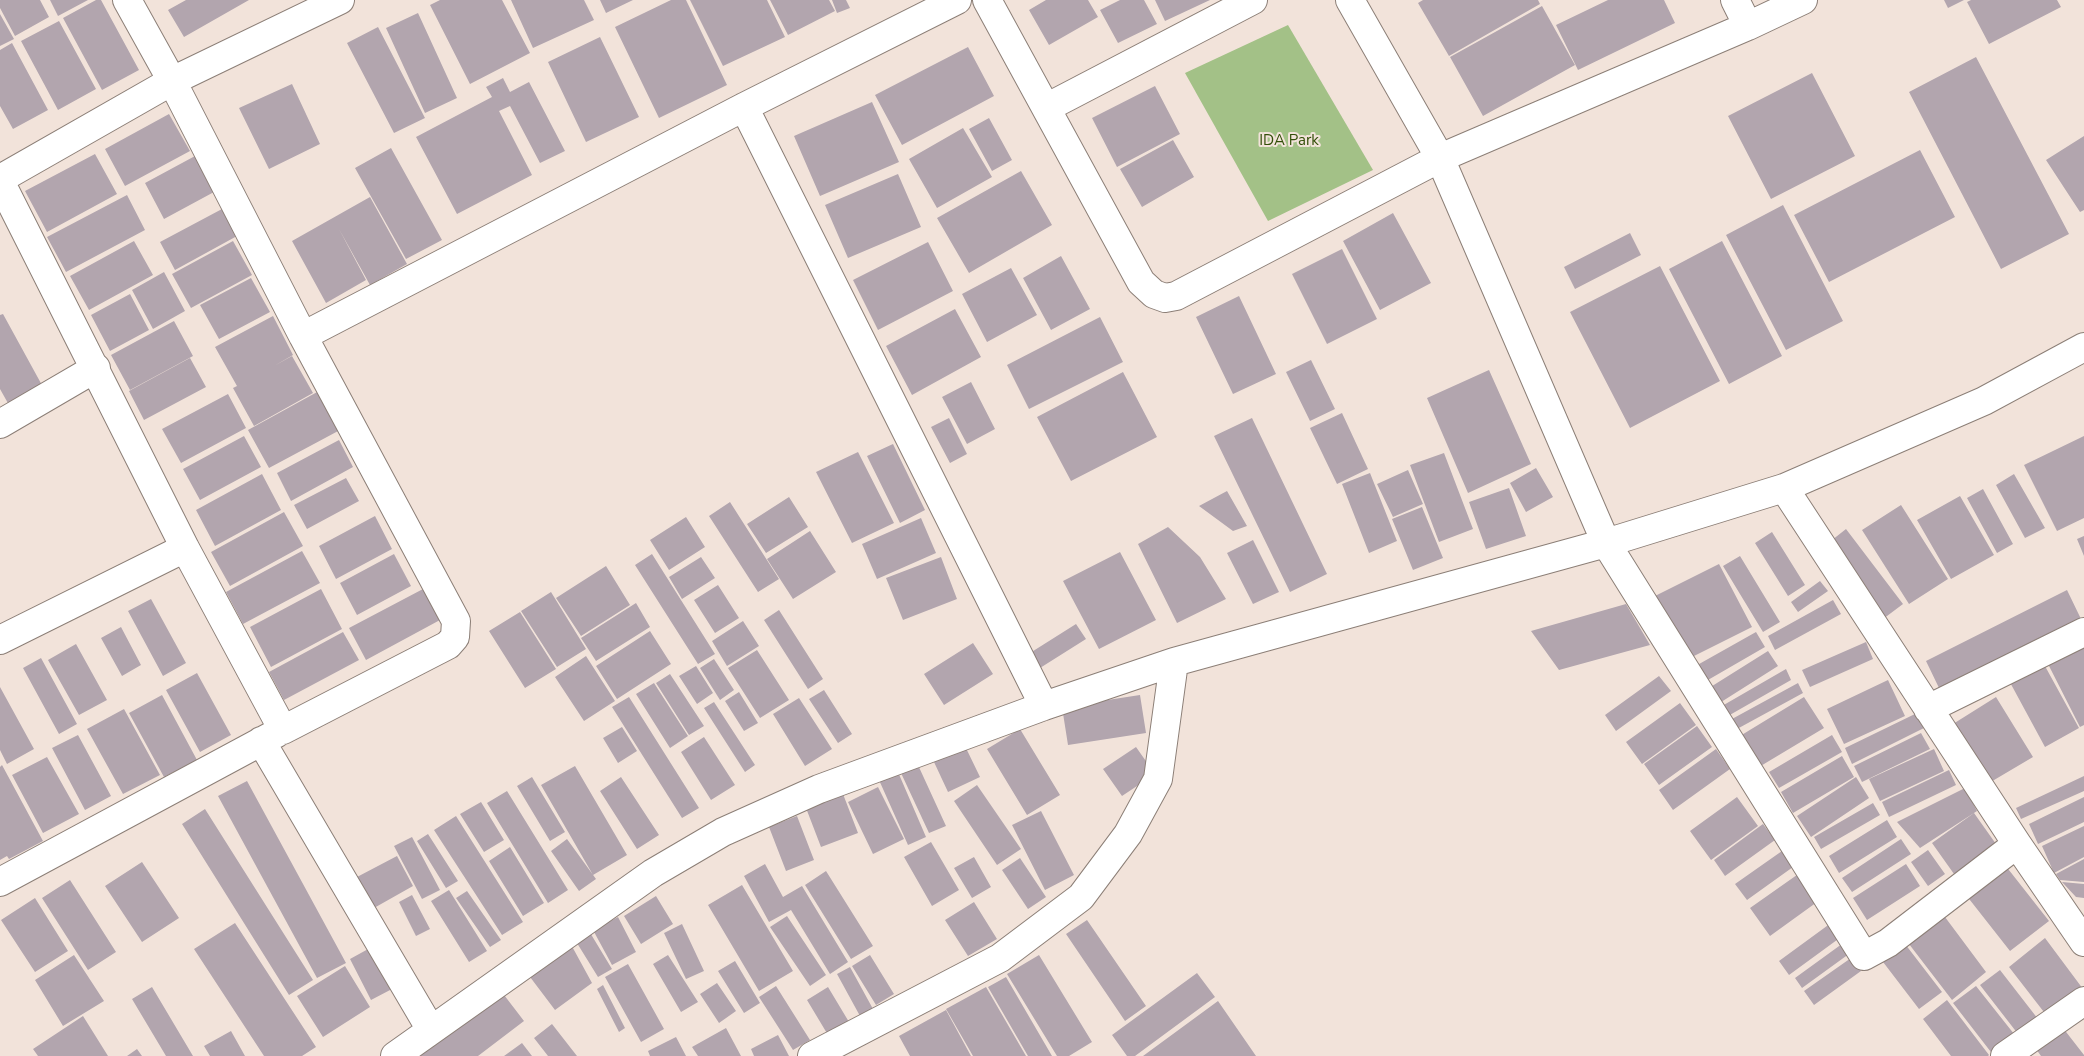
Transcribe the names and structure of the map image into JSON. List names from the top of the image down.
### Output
{
  "parks": ["IDA Park"]
}
